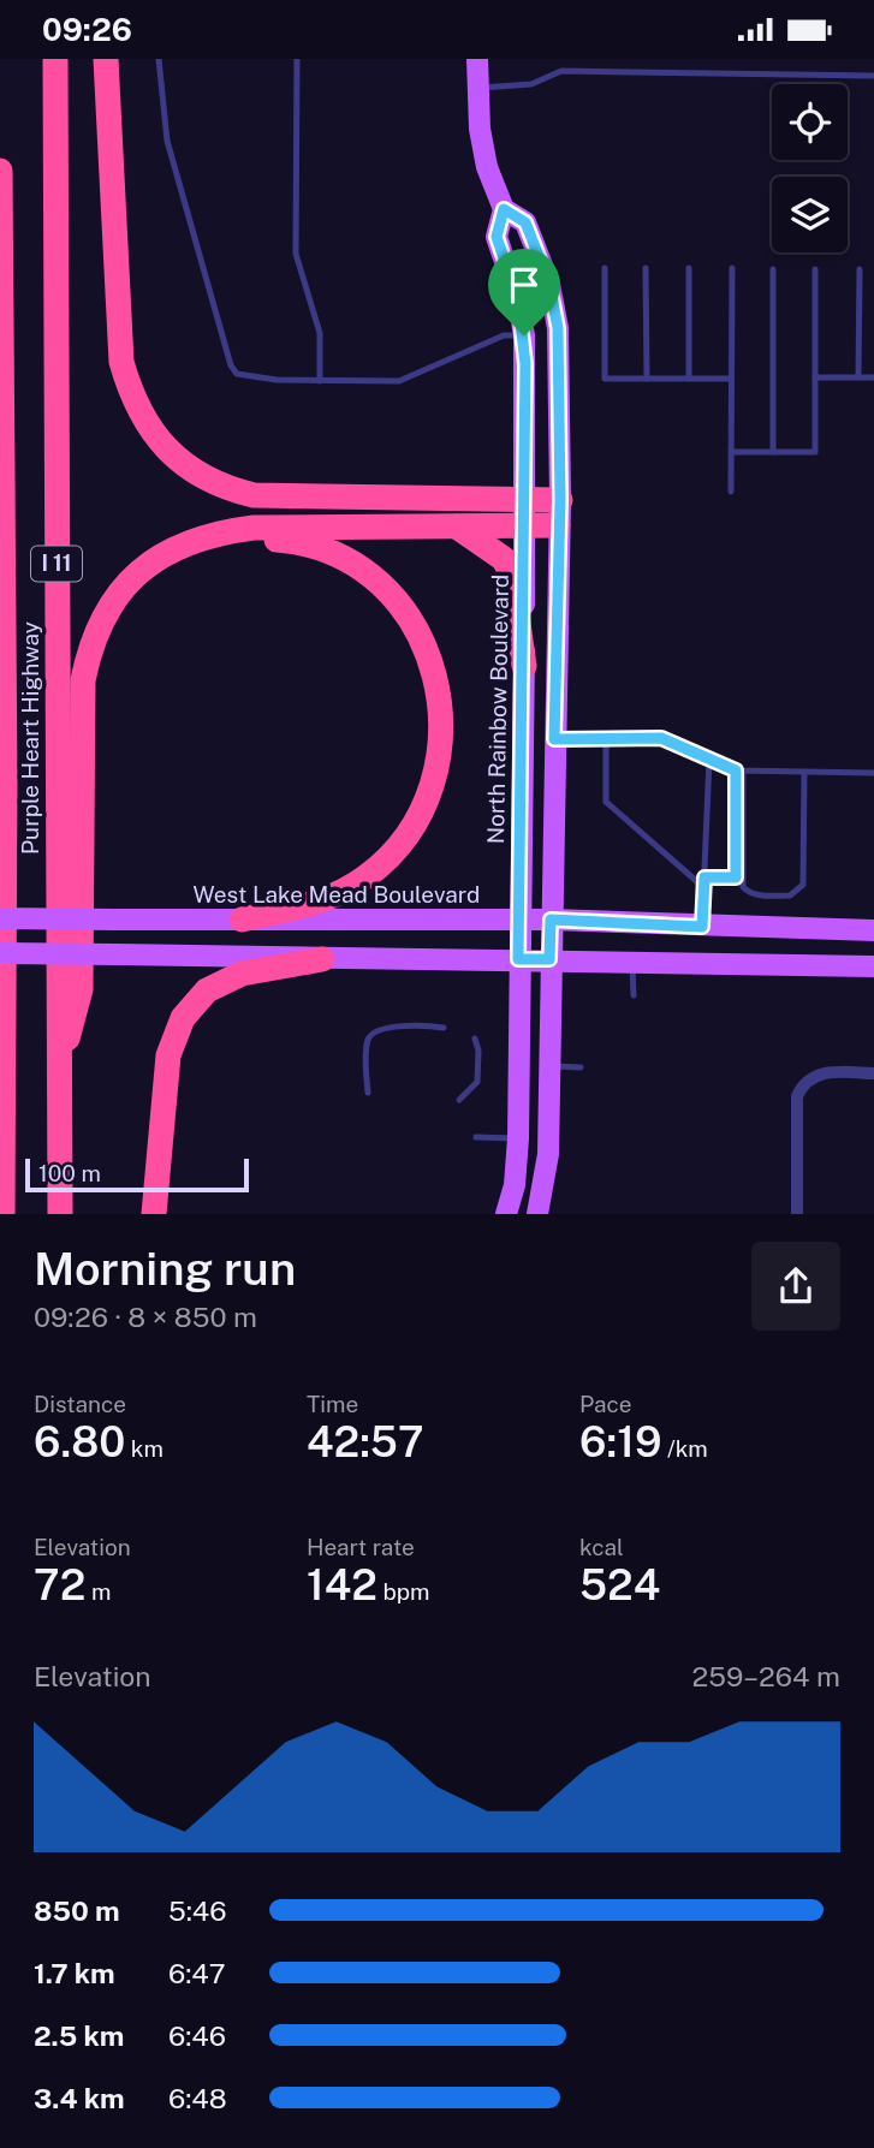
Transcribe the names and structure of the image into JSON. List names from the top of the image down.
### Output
{
  "streets": {
    "highway": ["I 11", "Purple Heart Highway"],
    "main road": ["North Rainbow Boulevard", "West Lake Mead Boulevard"]
  },
  "crossings": [
    ["North Rainbow Boulevard", "West Lake Mead Boulevard"]
  ],
  "scale_bar": "100 m",
  "page": {
    "status": "09:26",
    "scale": "100 m",
    "heading": ["Morning run", "09:26 · 8 × 850 m"],
    "stats": [
      ["Distance", "6.80 km"],
      ["Time", "42:57"],
      ["Pace", "6:19 /km"],
      ["Elevation", "72 m"],
      ["Heart rate", "142 bpm"],
      ["kcal", "524"]
    ],
    "chart": ["Elevation", "259–264 m"],
    "list": [
      {
        "name": "850 m",
        "note": "5:46"
      },
      {
        "name": "1.7 km",
        "note": "6:47"
      },
      {
        "name": "2.5 km",
        "note": "6:46"
      },
      {
        "name": "3.4 km",
        "note": "6:48"
      }
    ]
  }
}
